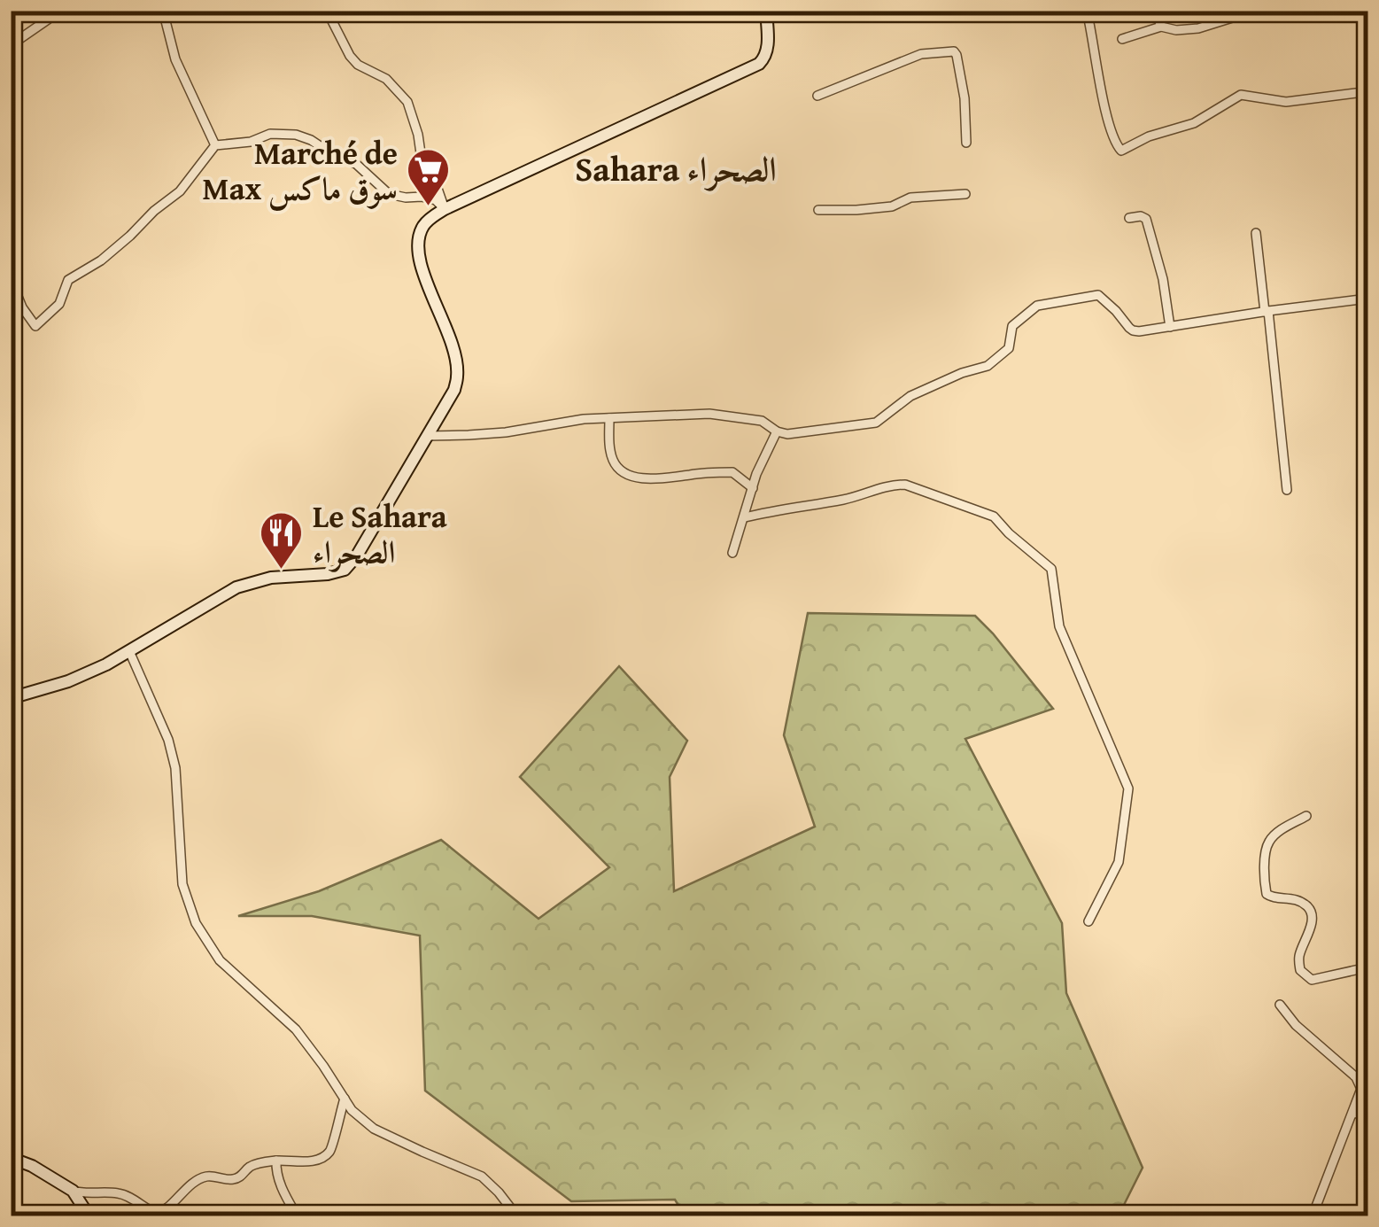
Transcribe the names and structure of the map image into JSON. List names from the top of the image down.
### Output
{
  "districts": ["Sahara الصحراء"],
  "places": {
    "supermarket": ["Marché de Max سوق ماكس"],
    "restaurant": ["Le Sahara الصحراء"]
  }
}
